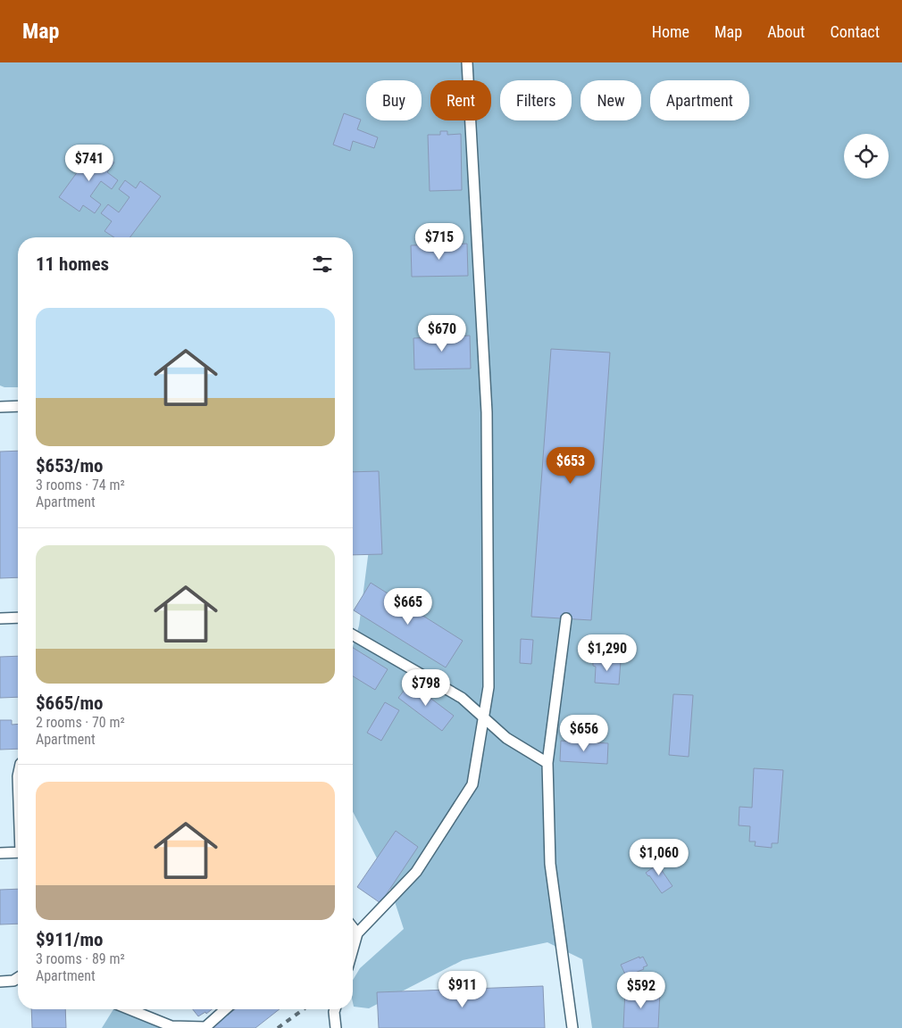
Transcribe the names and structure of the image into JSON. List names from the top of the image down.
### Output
{
  "page": {
    "header": "Map",
    "nav": [
      "Home",
      "Map",
      "About",
      "Contact"
    ],
    "chip": [
      "Buy",
      "Rent",
      "Filters",
      "New",
      "Apartment"
    ],
    "price": [
      "$741",
      "$715",
      "$670",
      "$653",
      "$665",
      "$1,290",
      "$798",
      "$656",
      "$1,060",
      "$911",
      "$592"
    ],
    "heading": "11 homes",
    "list": [
      {
        "name": "$653/mo",
        "note": "3 rooms · 74 m² · Apartment"
      },
      {
        "name": "$665/mo",
        "note": "2 rooms · 70 m² · Apartment"
      },
      {
        "name": "$911/mo",
        "note": "3 rooms · 89 m² · Apartment"
      }
    ]
  }
}
